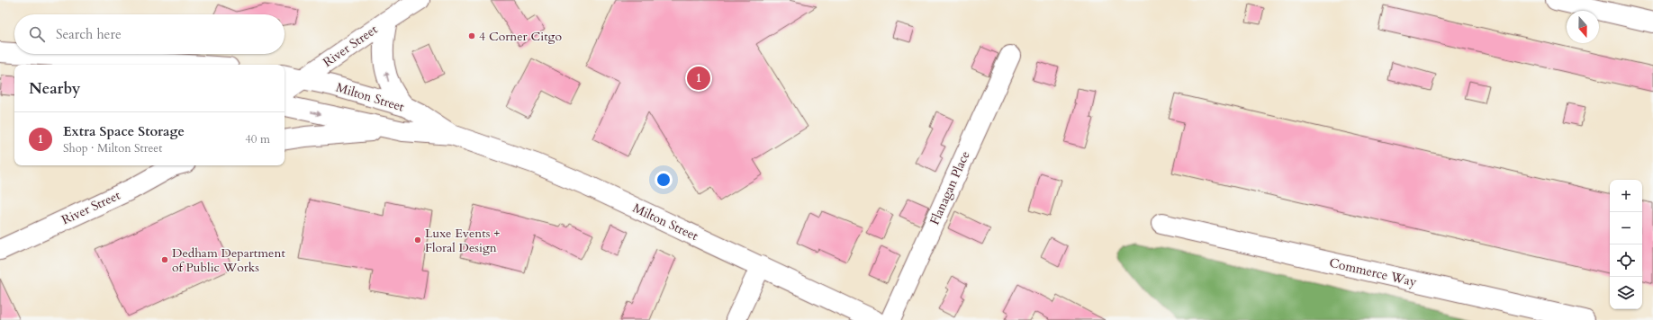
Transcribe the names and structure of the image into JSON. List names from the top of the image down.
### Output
{
  "streets": {
    "main road": [
      "River Street",
      "Milton Street",
      "Flanagan Place",
      "Commerce Way"
    ]
  },
  "crossings": [
    ["River Street", "Milton Street"]
  ],
  "places": ["4 Corner Citgo", "Luxe Events + Floral Design", "Dedham Department of Public Works"],
  "north": "bottom",
  "page": {
    "search": "Search here",
    "pins": "1",
    "heading": "Nearby",
    "list": [
      {
        "mark": "1",
        "name": "Extra Space Storage",
        "note": "Shop · Milton Street",
        "value": "40 m"
      }
    ],
    "map_buttons": ["+", "−"]
  }
}
